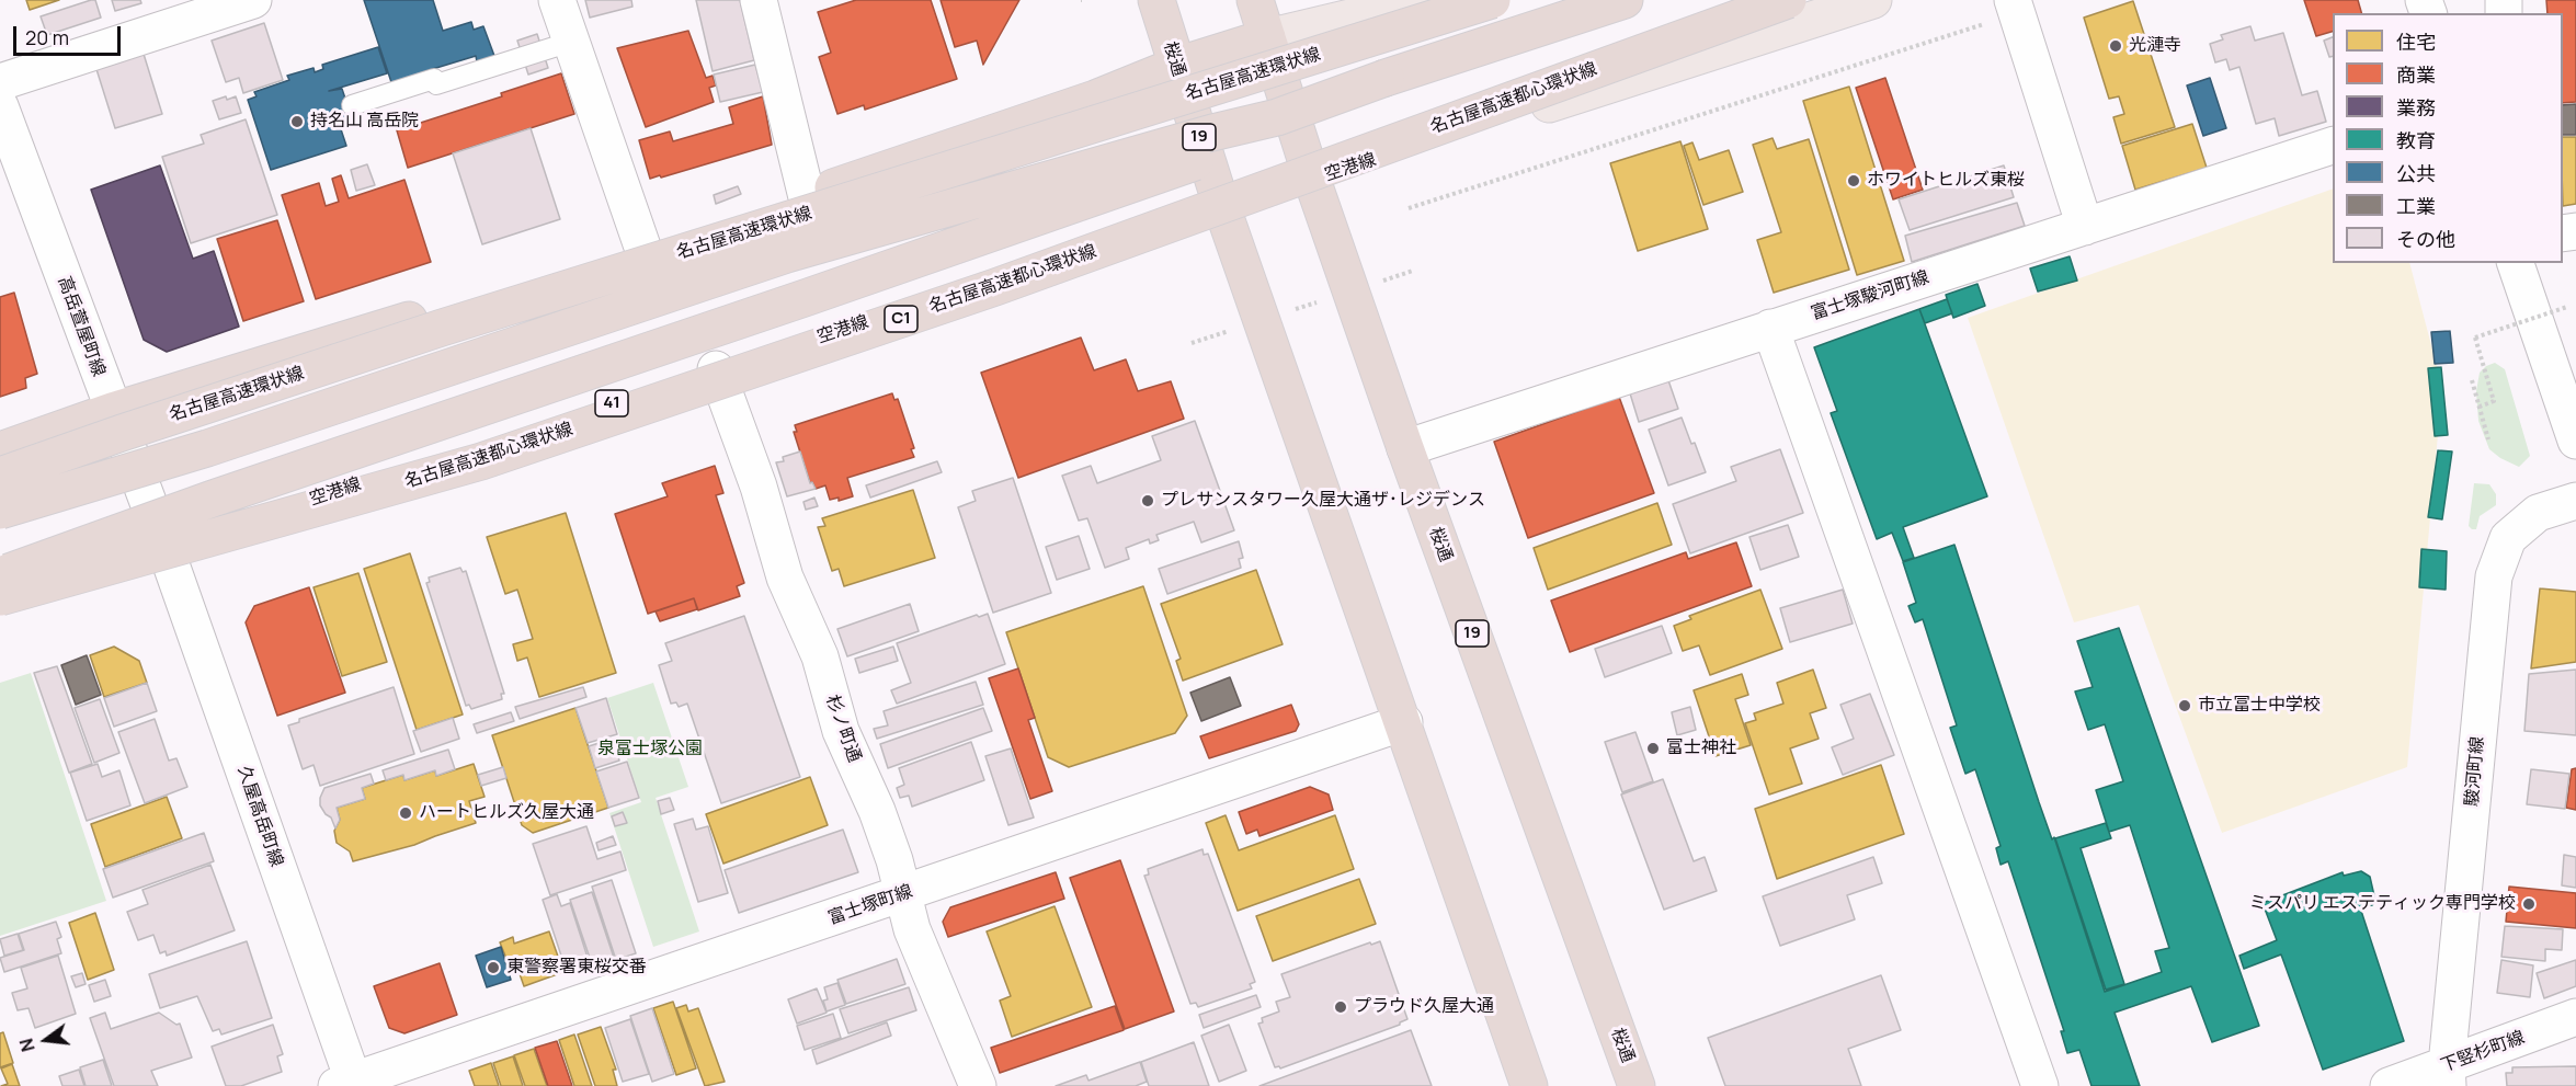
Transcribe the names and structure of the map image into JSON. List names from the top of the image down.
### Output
{
  "streets": {
    "highway": [
      "桜通",
      "名古屋高速環状線",
      "名古屋高速都心環状線",
      "19",
      "空港線",
      "C1",
      "41"
    ],
    "street": [
      "富士塚駿河町線",
      "高岳萱屋町線",
      "杉ノ町通",
      "駿河町線",
      "久屋高岳町線",
      "富士塚町線",
      "下竪杉町線"
    ]
  },
  "crossings": [
    ["桜通", "空港線"],
    ["桜通", "富士塚駿河町線"],
    ["桜通", "富士塚町線"],
    ["名古屋高速都心環状線", "空港線"],
    ["空港線", "高岳萱屋町線"],
    ["空港線", "杉ノ町通"],
    ["空港線", "久屋高岳町線"],
    ["高岳萱屋町線", "久屋高岳町線"],
    ["杉ノ町通", "富士塚町線"],
    ["駿河町線", "下竪杉町線"],
    ["久屋高岳町線", "富士塚町線"]
  ],
  "parks": ["泉富士塚公園"],
  "places": [
    "光漣寺",
    "持名山 高岳院",
    "ホワイトヒルズ東桜",
    "プレサンスタワー久屋大通ザ･レジデンス",
    "市立冨士中学校",
    "富士神社",
    "ハートヒルズ久屋大通",
    "ミスパリ エステティック専門学校",
    "東警察署東桜交番",
    "プラウド久屋大通"
  ],
  "legend": [
    "住宅",
    "商業",
    "業務",
    "教育",
    "公共",
    "工業",
    "その他"
  ],
  "scale_bar": "20 m",
  "north": "left"
}
